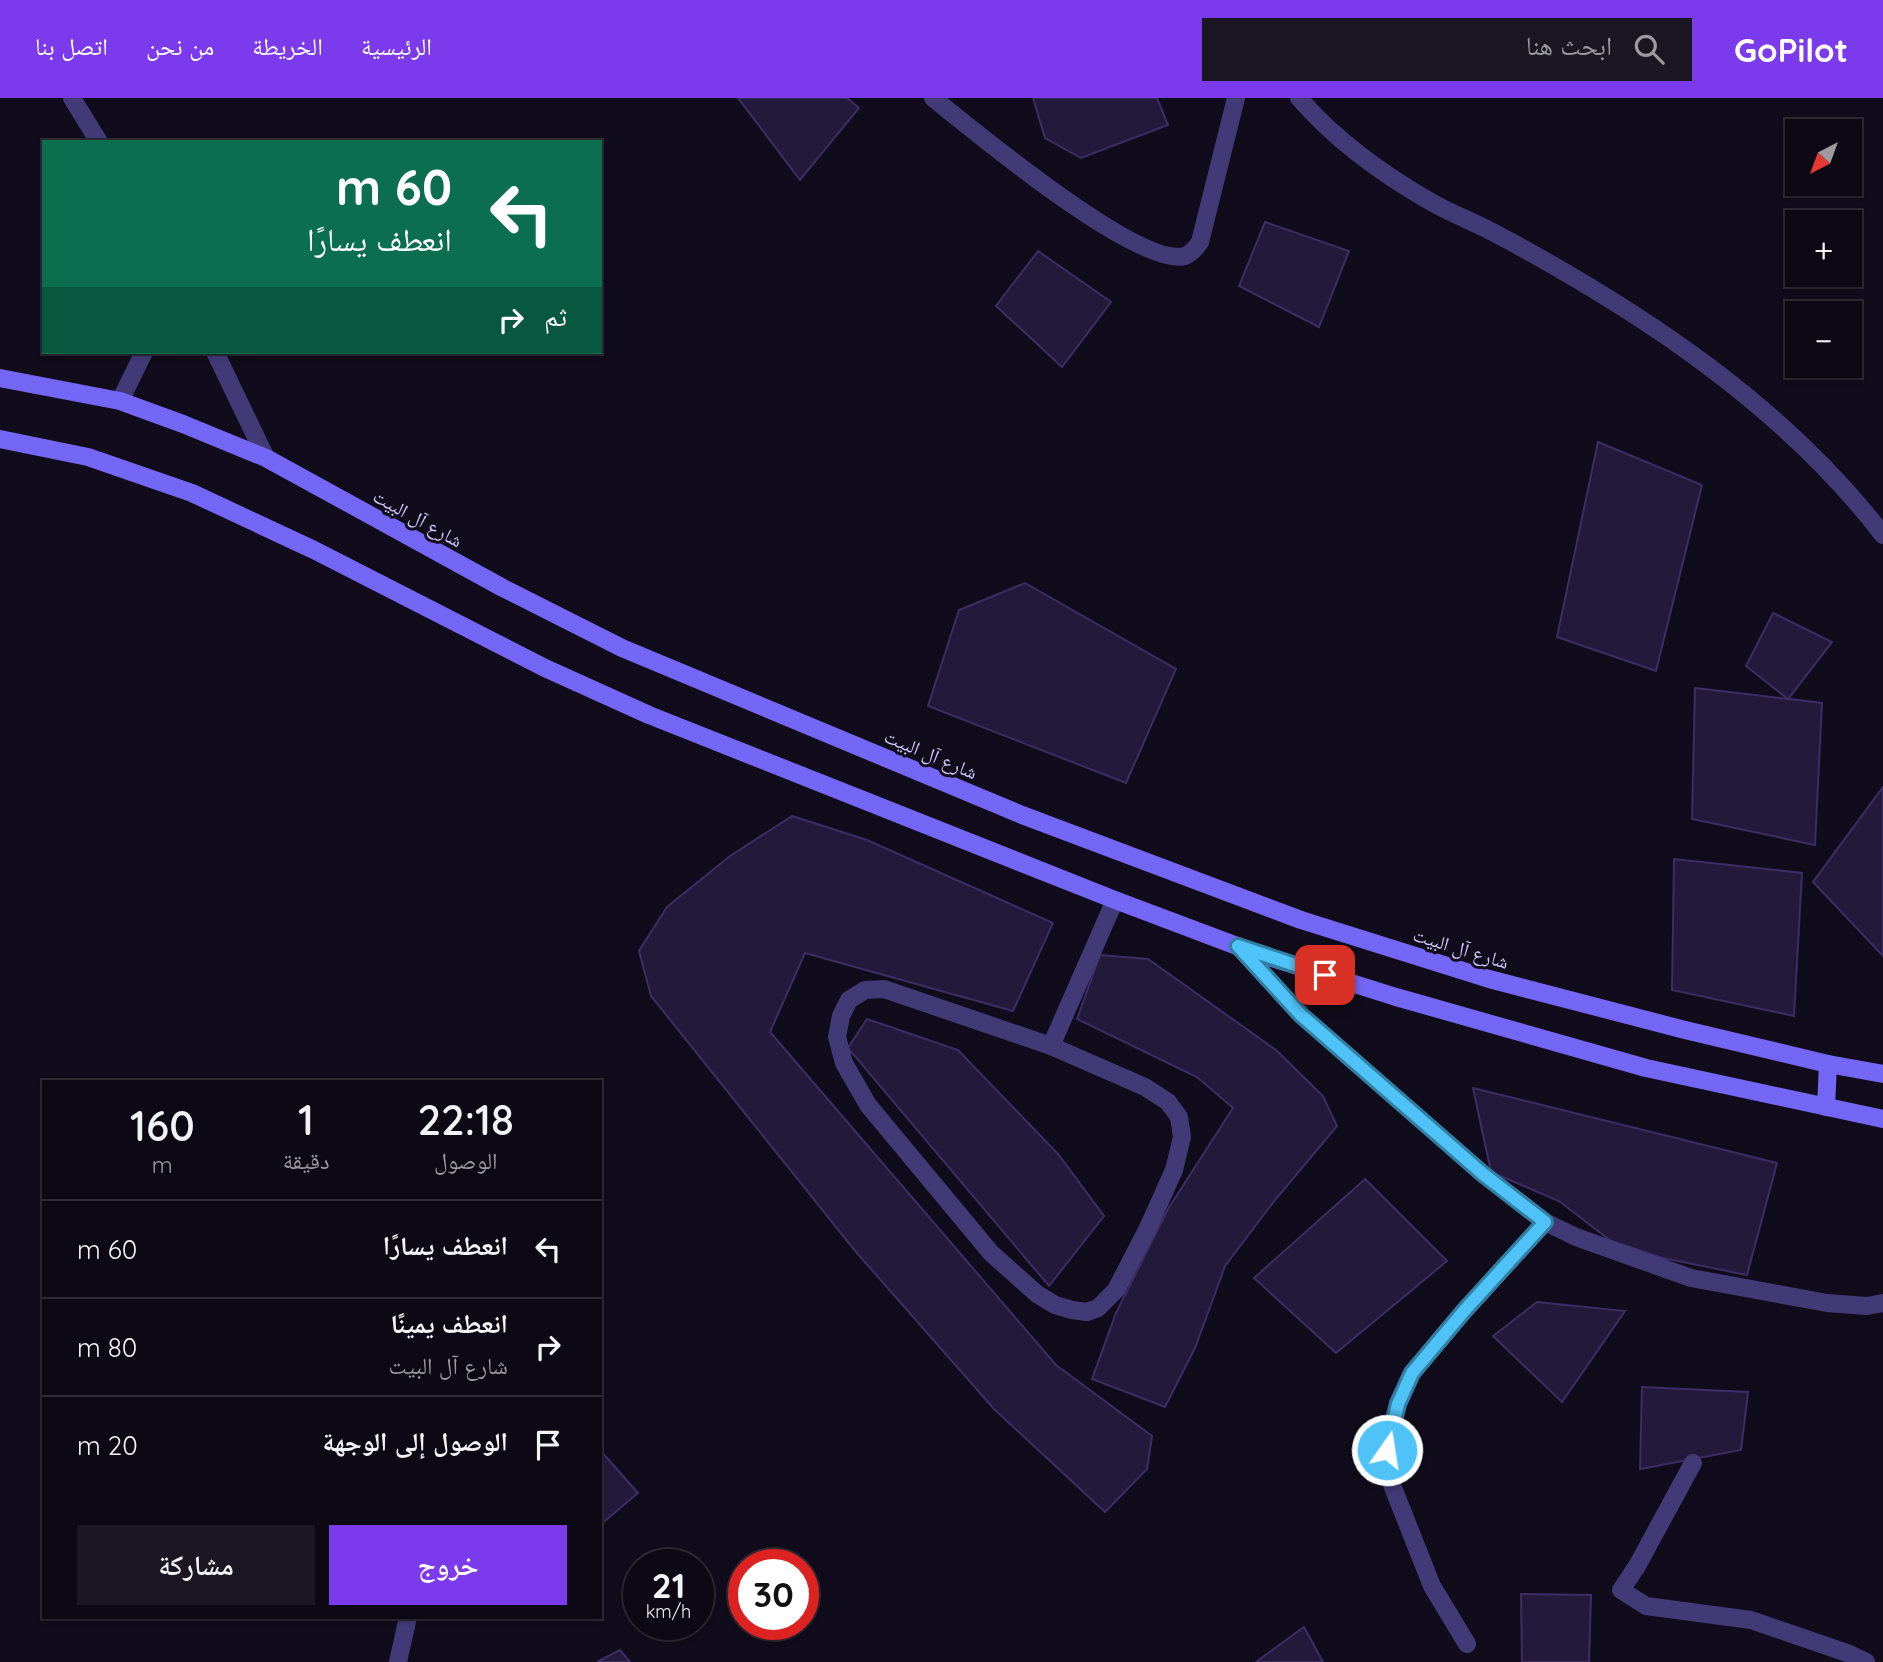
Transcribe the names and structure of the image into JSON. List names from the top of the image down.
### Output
{
  "streets": {
    "street": ["شارع آل البيت"]
  },
  "north": "bottom left",
  "page": {
    "header": "GoPilot",
    "search": "ابحث هنا",
    "nav": [
      "الرئيسية",
      "الخريطة",
      "من نحن",
      "اتصل بنا"
    ],
    "map_buttons": ["+", "−"],
    "turn": ["60 m", "انعطف يسارًا"],
    "then": "ثم",
    "eta": [
      "22:18",
      "الوصول",
      "1",
      "دقيقة",
      "160",
      "m"
    ],
    "list": [
      {
        "name": "انعطف يسارًا",
        "value": "60 m"
      },
      {
        "name": "انعطف يمينًا",
        "note": "شارع آل البيت",
        "value": "80 m"
      },
      {
        "name": "الوصول إلى الوجهة",
        "value": "20 m"
      }
    ],
    "buttons": ["خروج", "مشاركة"],
    "speed": "21 km/h",
    "limit": "30"
  }
}
